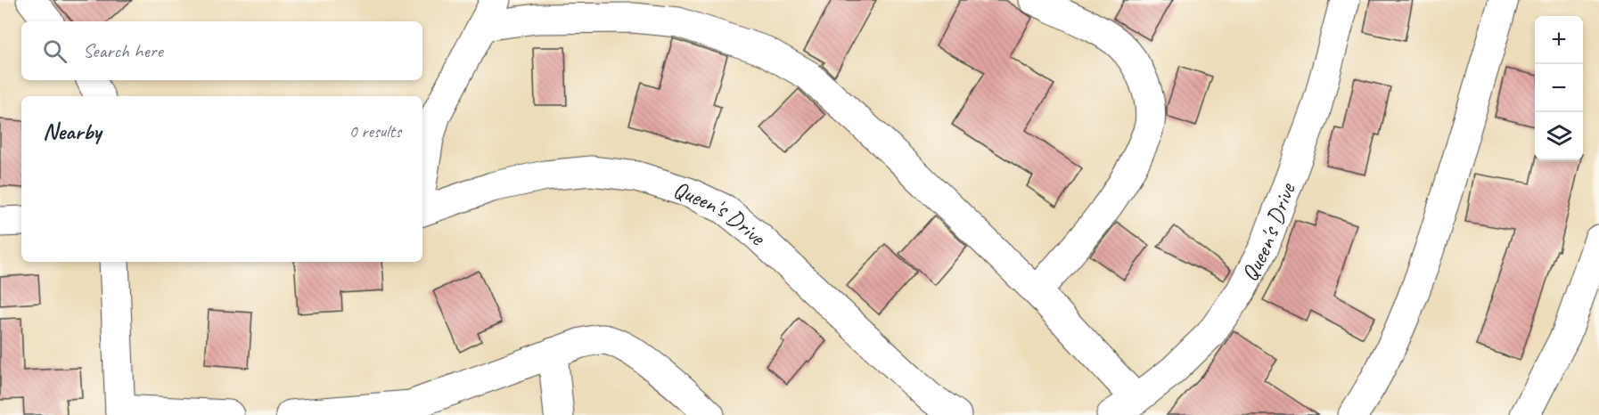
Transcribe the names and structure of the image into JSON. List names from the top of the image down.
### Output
{
  "streets": {
    "street": ["Queen's Drive"]
  },
  "page": {
    "map_buttons": ["+", "−"],
    "search": "Search here",
    "heading": ["Nearby", "0 results"]
  }
}
